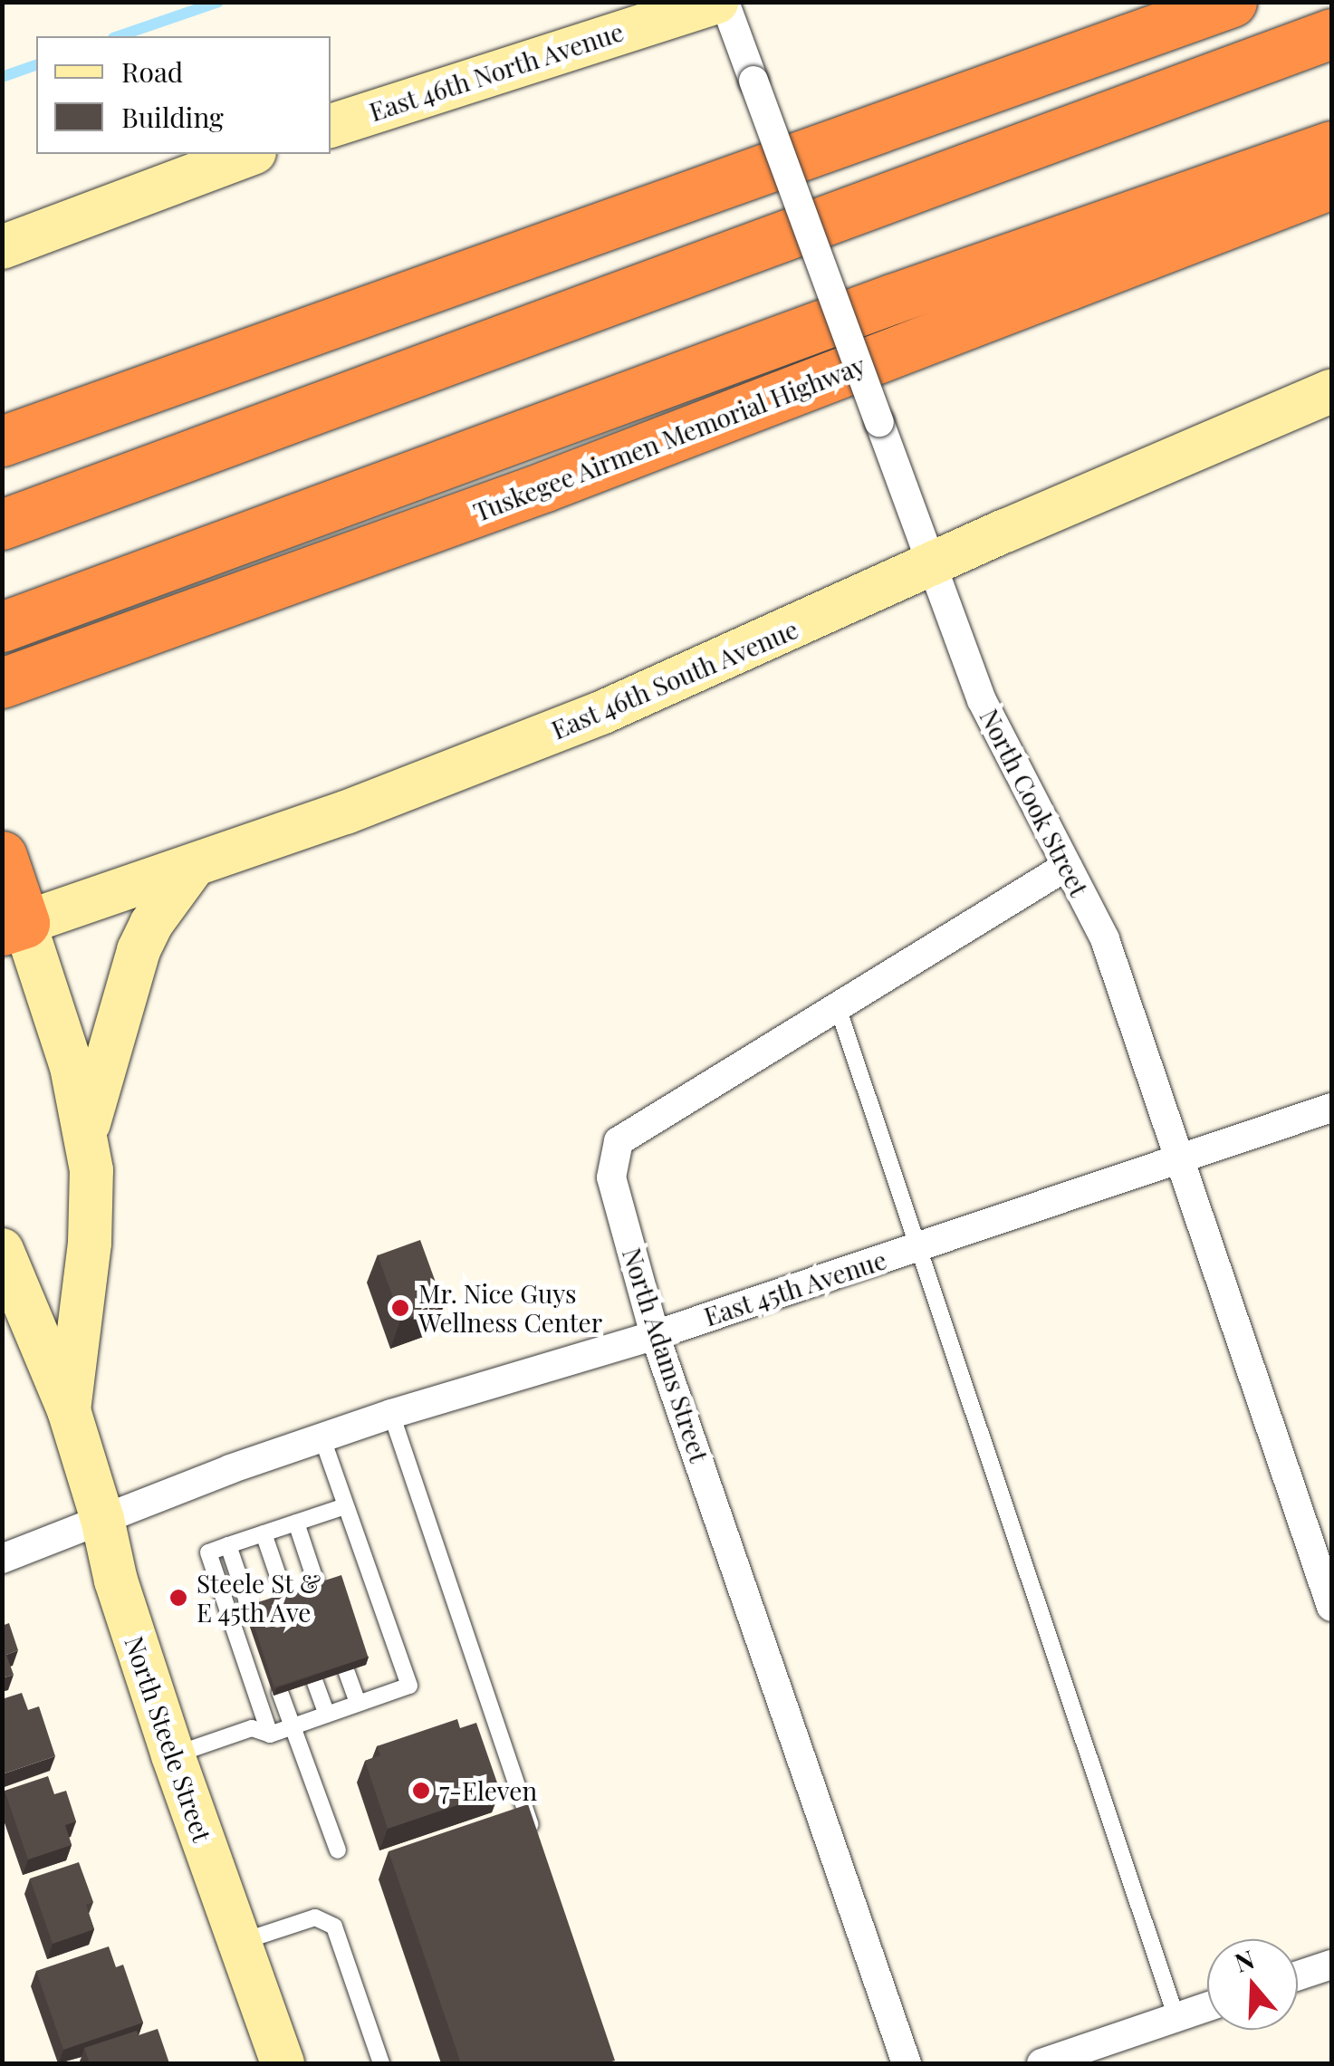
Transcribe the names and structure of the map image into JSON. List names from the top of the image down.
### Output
{
  "streets": {
    "highway": ["Tuskegee Airmen Memorial Highway"],
    "main road": ["East 46th North Avenue", "East 46th South Avenue", "North Steele Street"],
    "street": ["North Cook Street", "East 45th Avenue", "North Adams Street"]
  },
  "crossings": [
    ["East 46th South Avenue", "North Cook Street"],
    ["East 46th South Avenue", "North Steele Street"],
    ["North Cook Street", "East 45th Avenue"],
    ["North Cook Street", "North Adams Street"],
    ["East 45th Avenue", "North Adams Street"],
    ["East 45th Avenue", "North Steele Street"]
  ],
  "places": ["Mr. Nice Guys Wellness Center", "Steele St & E 45th Ave", "7-Eleven"],
  "legend": ["Road", "Building"],
  "north": "top"
}
